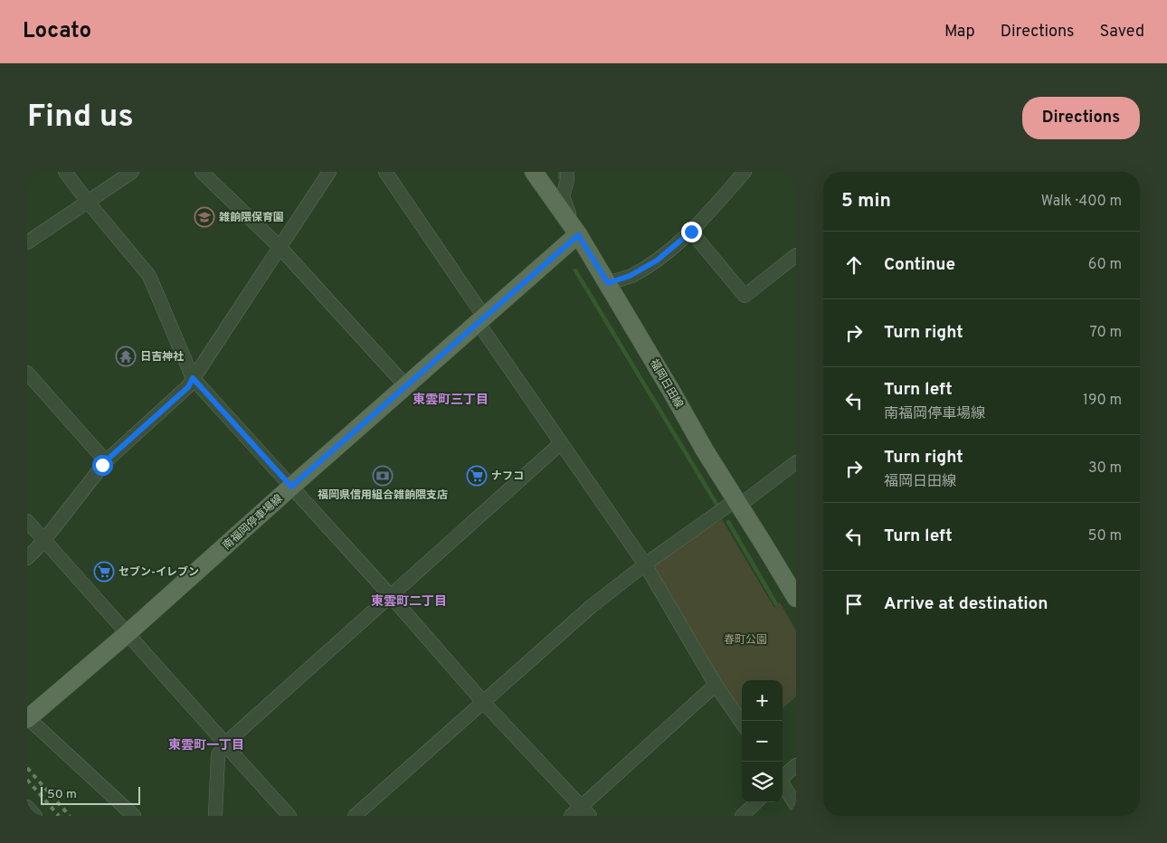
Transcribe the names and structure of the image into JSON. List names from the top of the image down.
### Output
{
  "streets": {
    "main road": ["福岡日田線", "南福岡停車場線"]
  },
  "crossings": [
    ["福岡日田線", "南福岡停車場線"]
  ],
  "districts": ["東雲町三丁目", "東雲町二丁目", "東雲町一丁目"],
  "parks": ["春町公園"],
  "places": {
    "school or university": ["雑餉隈保育園"],
    "temple": ["日吉神社"],
    "bank": ["福岡県信用組合雑餉隈支店"],
    "supermarket": ["ナフコ", "セブン-イレブン"]
  },
  "scale_bar": "50 m",
  "page": {
    "header": "Locato",
    "nav": ["Map", "Directions", "Saved"],
    "buttons": "Directions",
    "title": "Find us",
    "heading": ["5 min", "Walk · 400 m"],
    "list": [
      ["Continue", "60 m"],
      ["Turn right", "70 m"],
      ["Turn left", "南福岡停車場線", "190 m"],
      ["Turn right", "福岡日田線", "30 m"],
      ["Turn left", "50 m"],
      "Arrive at destination"
    ],
    "map_buttons": ["+", "−"],
    "scale": "50 m"
  }
}
